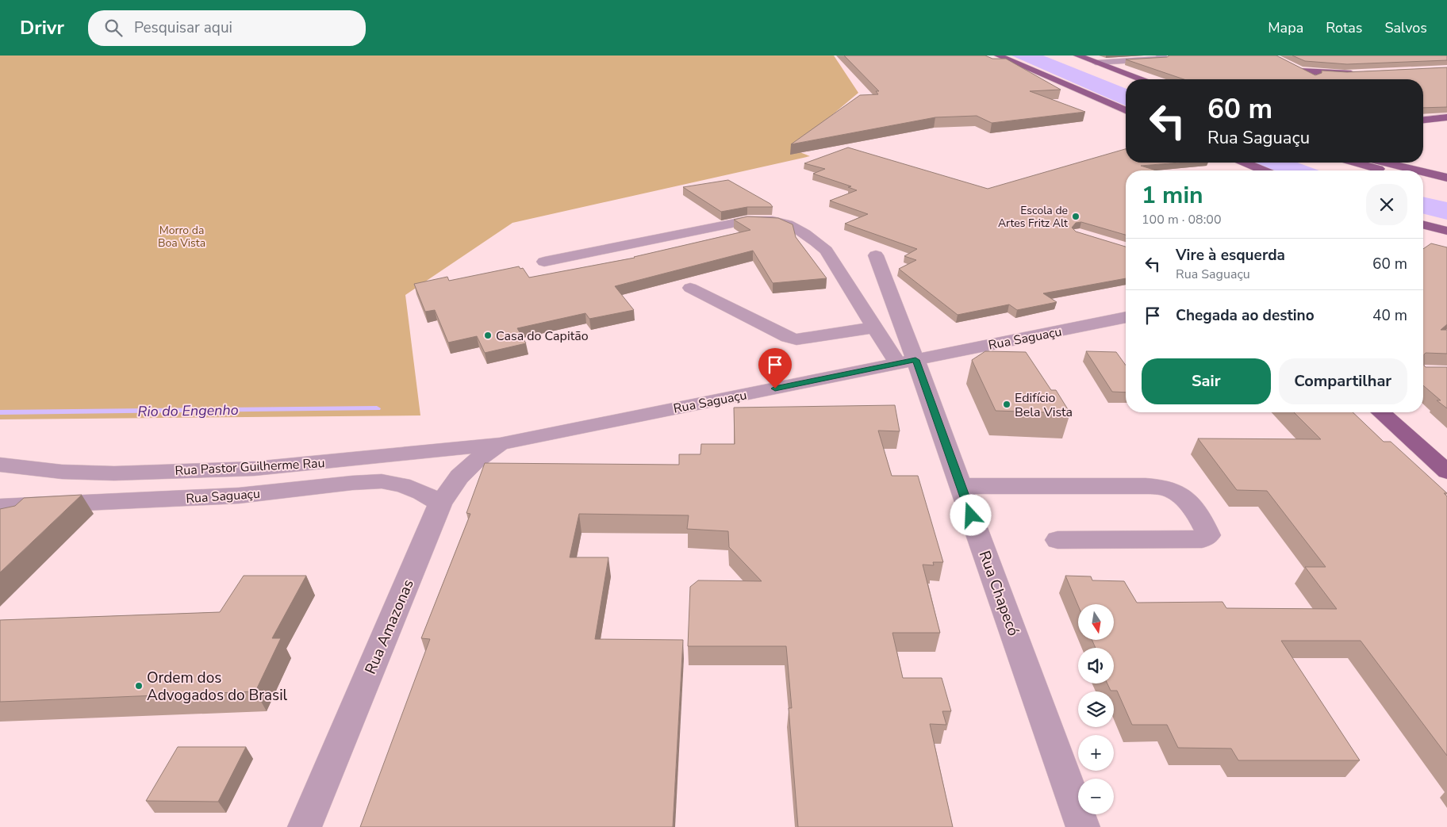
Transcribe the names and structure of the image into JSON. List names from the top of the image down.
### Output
{
  "streets": {
    "street": [
      "Rua Saguaçu",
      "Rua Pastor Guilherme Rau",
      "Rua Chapecó",
      "Rua Amazonas"
    ]
  },
  "crossings": [
    ["Rua Saguaçu", "Rua Pastor Guilherme Rau"],
    ["Rua Saguaçu", "Rua Chapecó"],
    ["Rua Saguaçu", "Rua Amazonas"],
    ["Rua Pastor Guilherme Rau", "Rua Amazonas"]
  ],
  "water": ["Rio do Engenho"],
  "parks": ["Morro da Boa Vista"],
  "places": [
    "Escola de Artes Fritz Alt",
    "Casa do Capitão",
    "Edifício Bela Vista",
    "Ordem dos Advogados do Brasil"
  ],
  "north": "bottom",
  "page": {
    "header": "Drivr",
    "search": "Pesquisar aqui",
    "nav": ["Mapa", "Rotas", "Salvos"],
    "turn": ["60 m", "Rua Saguaçu"],
    "heading": ["1 min", "100 m · 08:00"],
    "list": [
      {
        "name": "Vire à esquerda",
        "note": "Rua Saguaçu",
        "value": "60 m"
      },
      {
        "name": "Chegada ao destino",
        "value": "40 m"
      }
    ],
    "buttons": ["Sair", "Compartilhar"],
    "map_buttons": ["+", "−"]
  }
}
